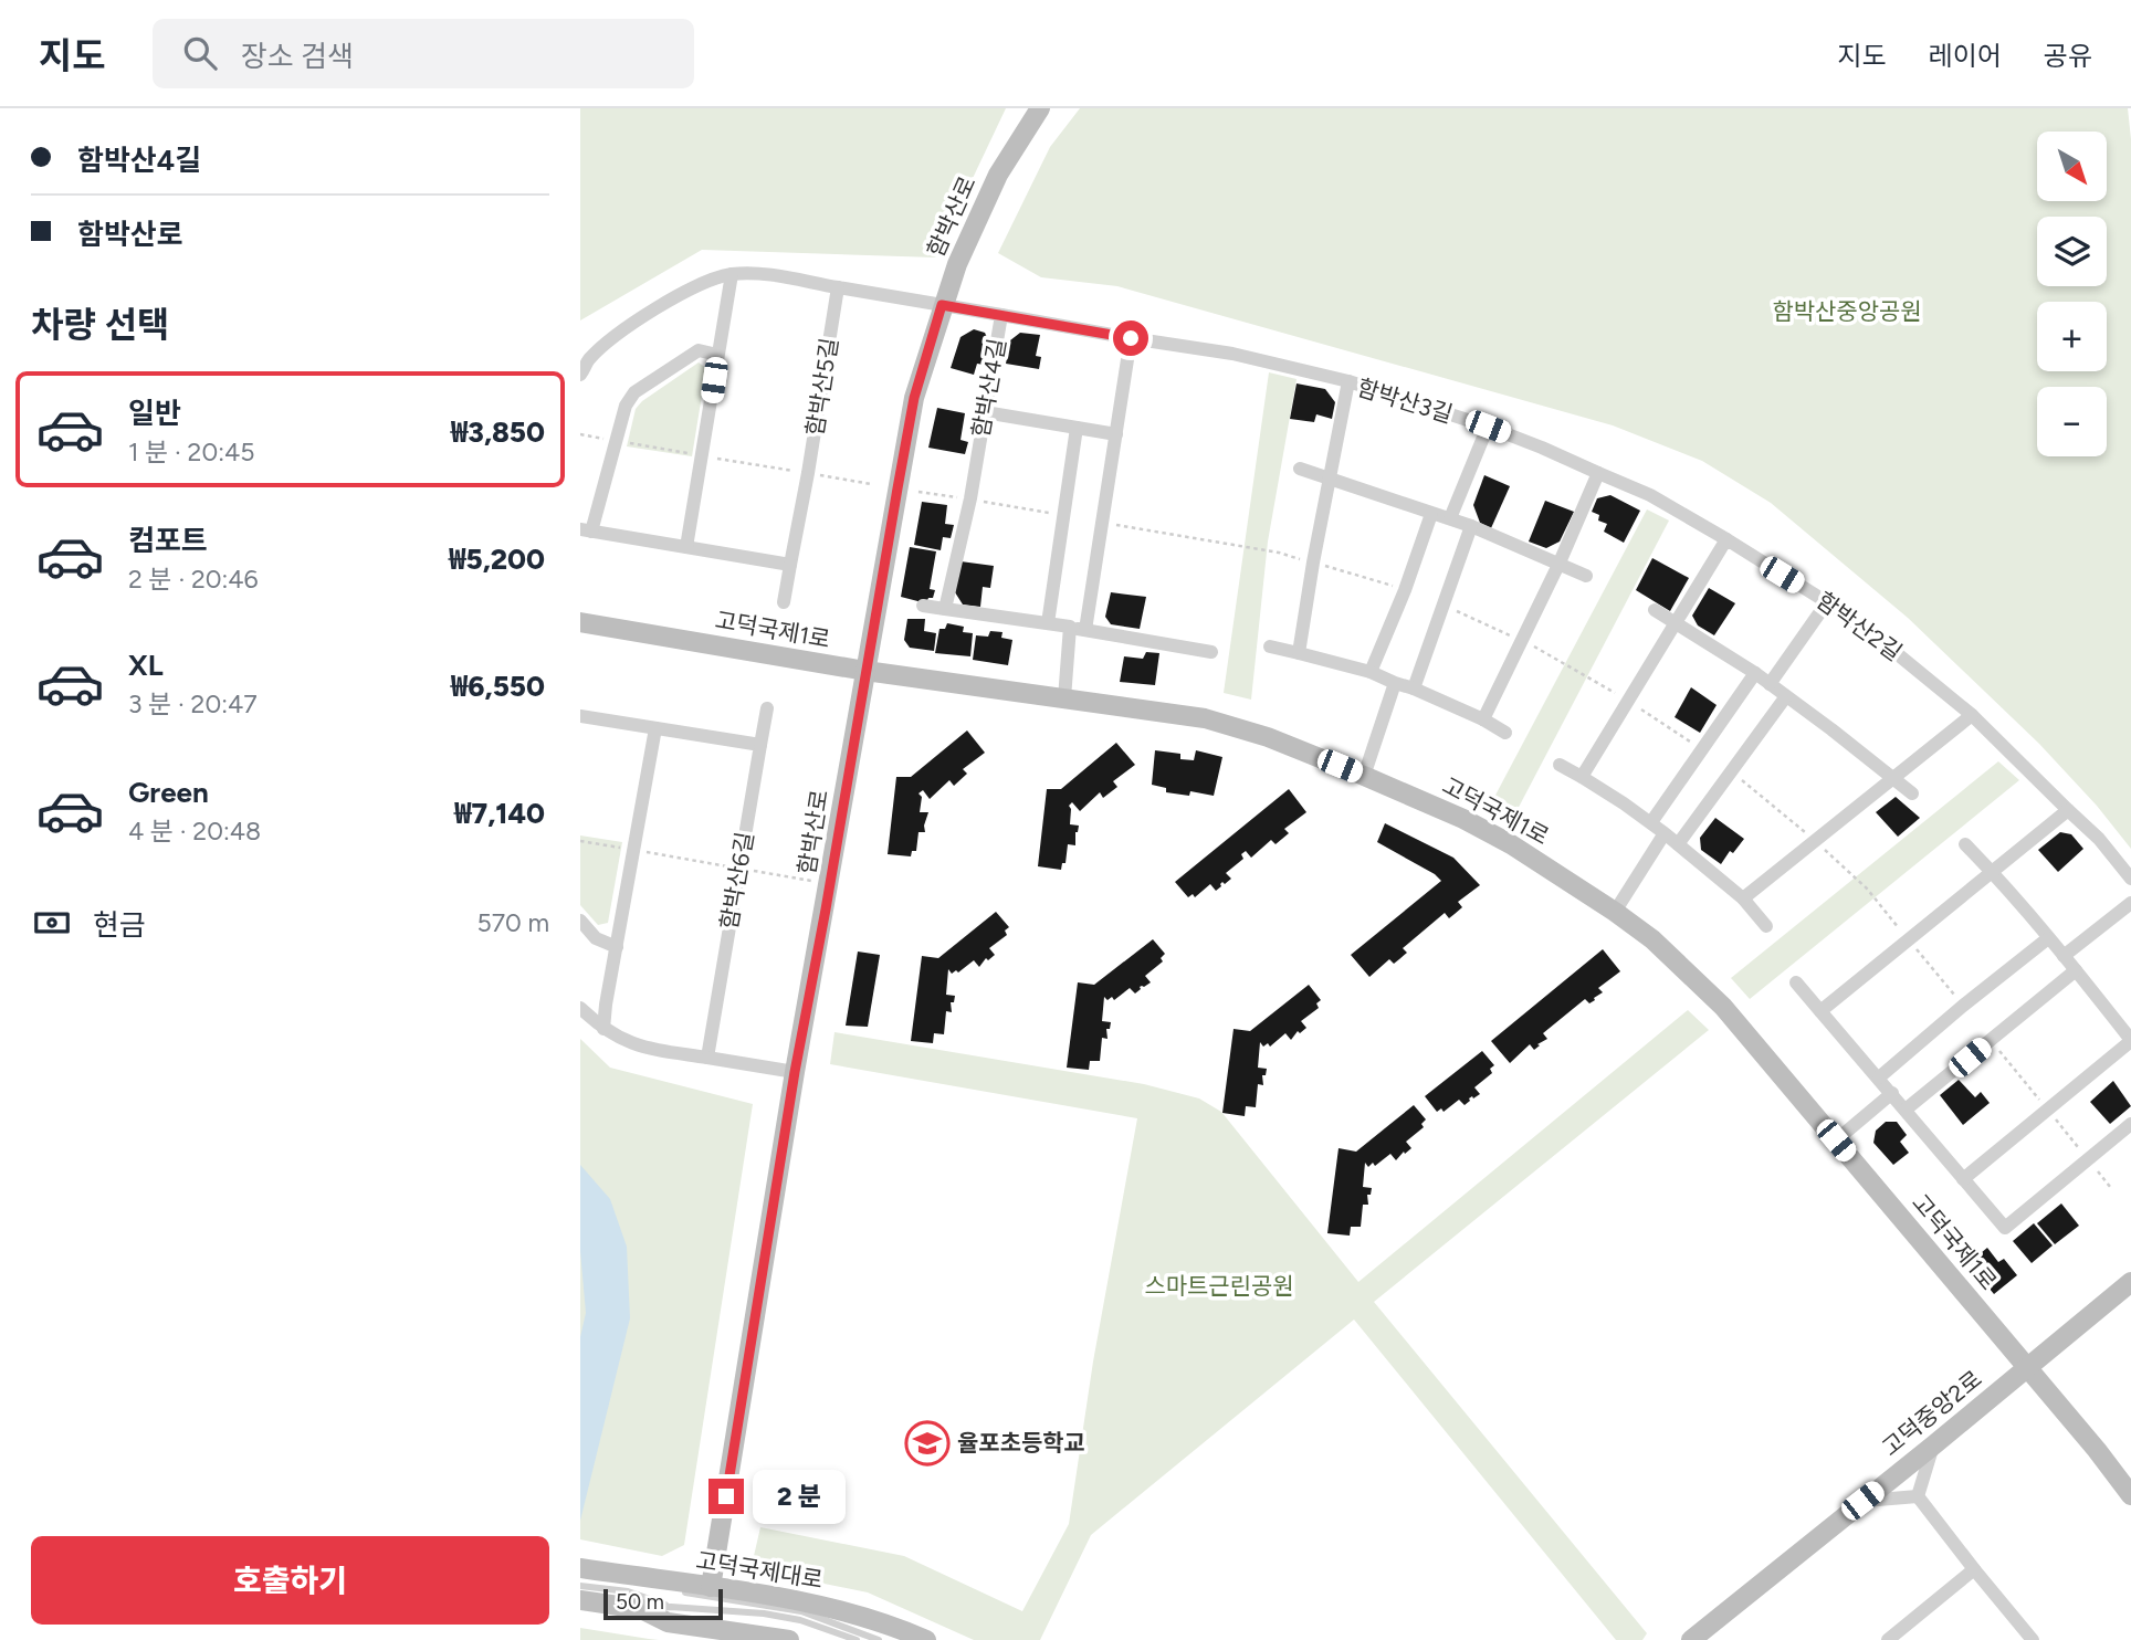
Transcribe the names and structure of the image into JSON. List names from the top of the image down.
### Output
{
  "streets": {
    "street": [
      "함박산로",
      "함박산5길",
      "함박산4길",
      "함박산3길",
      "함박산2길",
      "고덕국제1로",
      "함박산6길",
      "고덕중앙2로",
      "고덕국제대로"
    ]
  },
  "crossings": [
    ["함박산로", "고덕국제1로"],
    ["함박산로", "고덕국제대로"],
    ["함박산4길", "함박산3길"],
    ["함박산3길", "함박산2길"],
    ["고덕국제1로", "고덕중앙2로"]
  ],
  "parks": ["함박산중앙공원", "스마트근린공원"],
  "places": {
    "school or university": ["율포초등학교"]
  },
  "scale_bar": "50 m",
  "north": "bottom right",
  "page": {
    "header": "지도",
    "search": "장소 검색",
    "nav": ["지도", "레이어", "공유"],
    "banner": ["함박산4길", "함박산로"],
    "map_buttons": ["+", "−"],
    "heading": "차량 선택",
    "list": [
      {
        "name": "일반",
        "note": "1 분 · 20:45",
        "value": "₩3,850"
      },
      {
        "name": "컴포트",
        "note": "2 분 · 20:46",
        "value": "₩5,200"
      },
      {
        "name": "XL",
        "note": "3 분 · 20:47",
        "value": "₩6,550"
      },
      {
        "name": "Green",
        "note": "4 분 · 20:48",
        "value": "₩7,140"
      }
    ],
    "pay": ["현금", "570 m"],
    "bubble": "2 분",
    "buttons": "호출하기",
    "scale": "50 m"
  }
}
